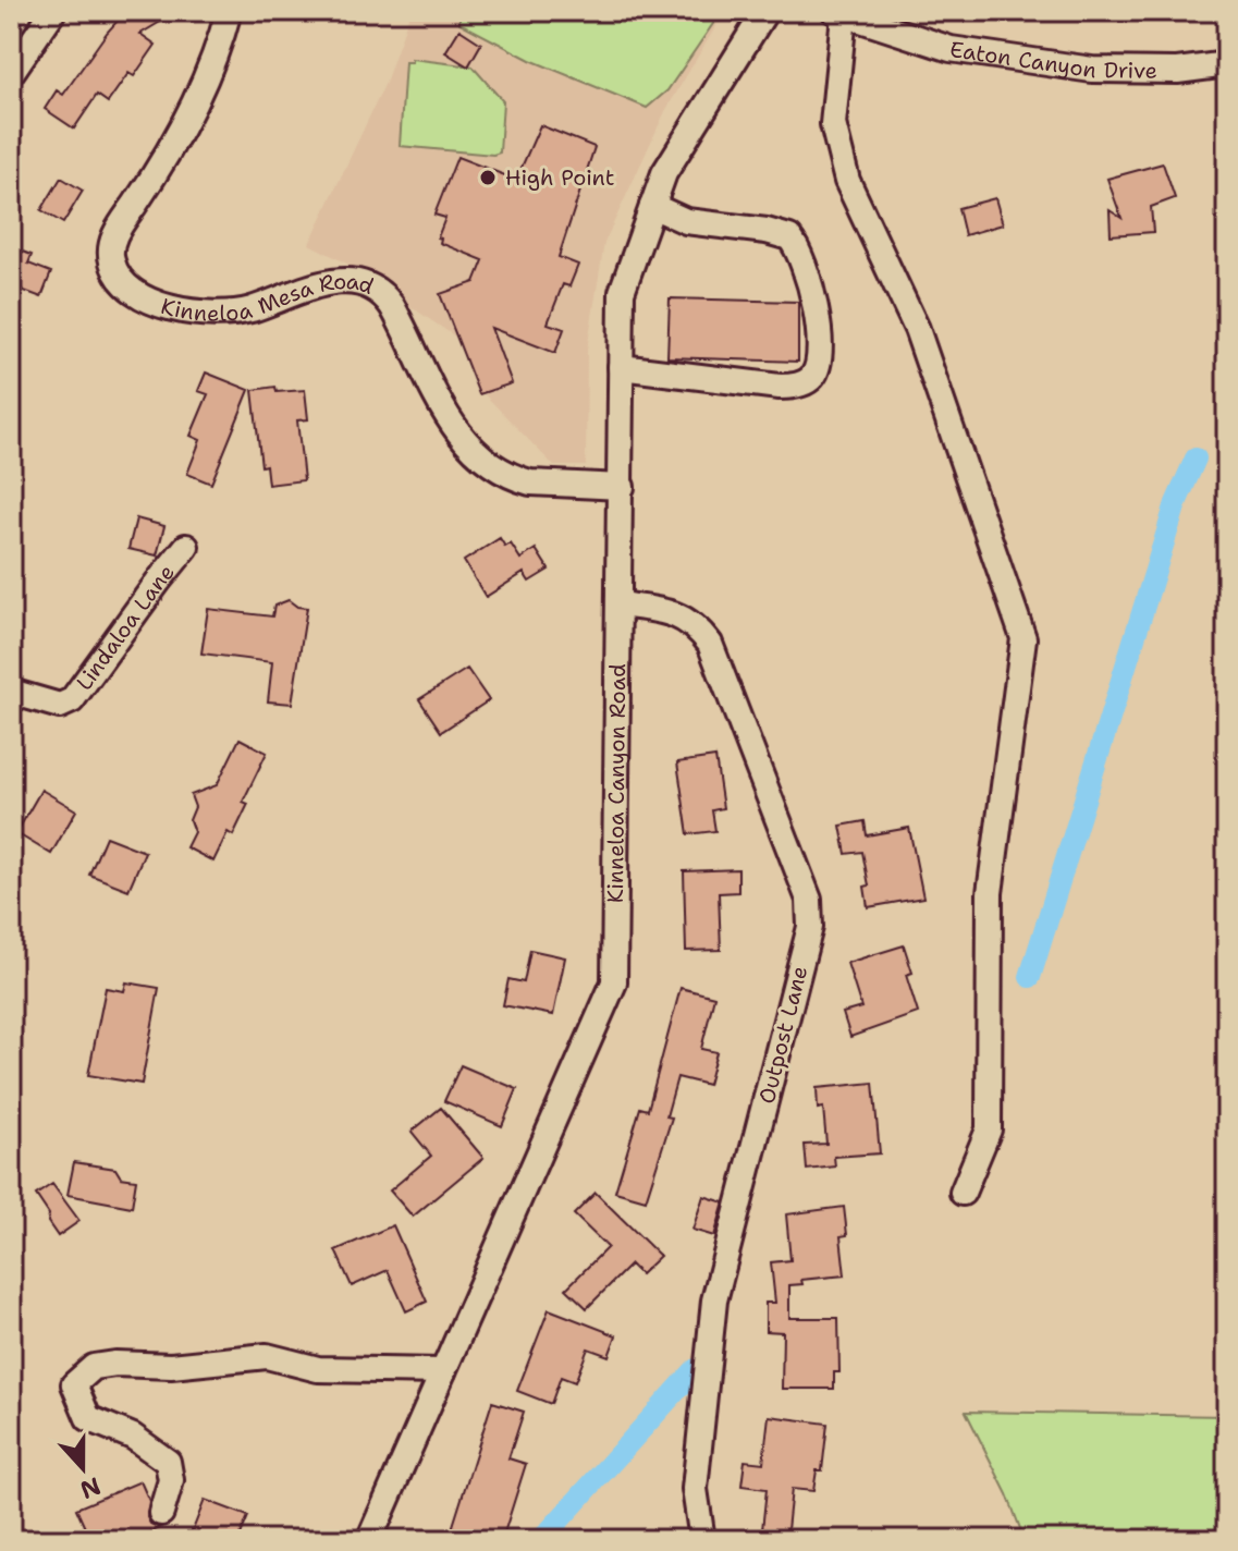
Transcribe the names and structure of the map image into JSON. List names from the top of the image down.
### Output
{
  "streets": {
    "street": [
      "Eaton Canyon Drive",
      "Kinneloa Mesa Road",
      "Lindaloa Lane",
      "Kinneloa Canyon Road",
      "Outpost Lane"
    ]
  },
  "crossings": [
    ["Kinneloa Mesa Road", "Kinneloa Canyon Road"],
    ["Kinneloa Canyon Road", "Outpost Lane"]
  ],
  "places": ["High Point"],
  "north": "bottom"
}
